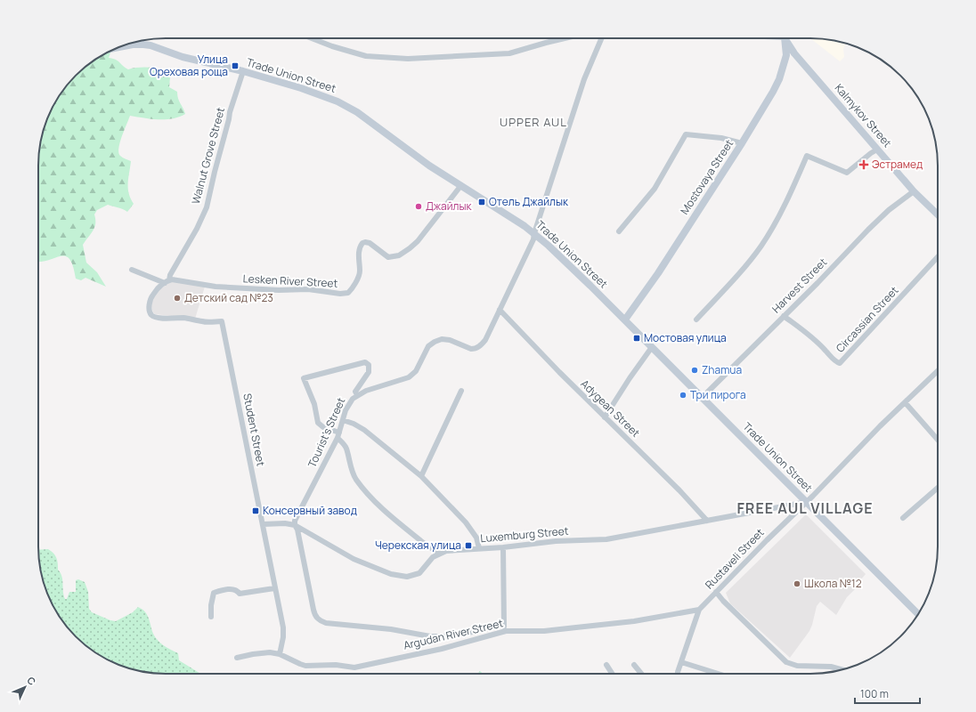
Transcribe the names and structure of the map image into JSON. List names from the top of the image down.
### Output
{
  "streets": {
    "street": [
      "Trade Union Street",
      "Kalmykov Street",
      "Walnut Grove Street",
      "Mostovaya Street",
      "Lesken River Street",
      "Harvest Street",
      "Circassian Street",
      "Adygean Street",
      "Student Street",
      "Tourist's Street",
      "Luxemburg Street",
      "Rustaveli Street",
      "Argudan River Street"
    ]
  },
  "crossings": [
    ["Trade Union Street", "Walnut Grove Street"],
    ["Trade Union Street", "Mostovaya Street"],
    ["Trade Union Street", "Lesken River Street"],
    ["Trade Union Street", "Harvest Street"],
    ["Trade Union Street", "Tourist's Street"],
    ["Trade Union Street", "Luxemburg Street"],
    ["Trade Union Street", "Rustaveli Street"],
    ["Kalmykov Street", "Harvest Street"],
    ["Walnut Grove Street", "Lesken River Street"],
    ["Walnut Grove Street", "Student Street"],
    ["Lesken River Street", "Student Street"],
    ["Harvest Street", "Circassian Street"],
    ["Adygean Street", "Tourist's Street"],
    ["Adygean Street", "Luxemburg Street"],
    ["Student Street", "Argudan River Street"],
    ["Luxemburg Street", "Rustaveli Street"],
    ["Rustaveli Street", "Argudan River Street"]
  ],
  "districts": ["UPPER AUL", "FREE AUL VILLAGE"],
  "places": {
    "transit": [
      "Улица Ореховая роща",
      "Отель Джайлык",
      "Мостовая улица",
      "Консервный завод",
      "Черекская улица"
    ],
    "health": ["Эстрамед"],
    "other": [
      "Джайлык",
      "Детский сад №23",
      "Zhamua",
      "Три пирога",
      "Школа №12"
    ]
  },
  "scale_bar": "100 m",
  "north": "top right"
}
